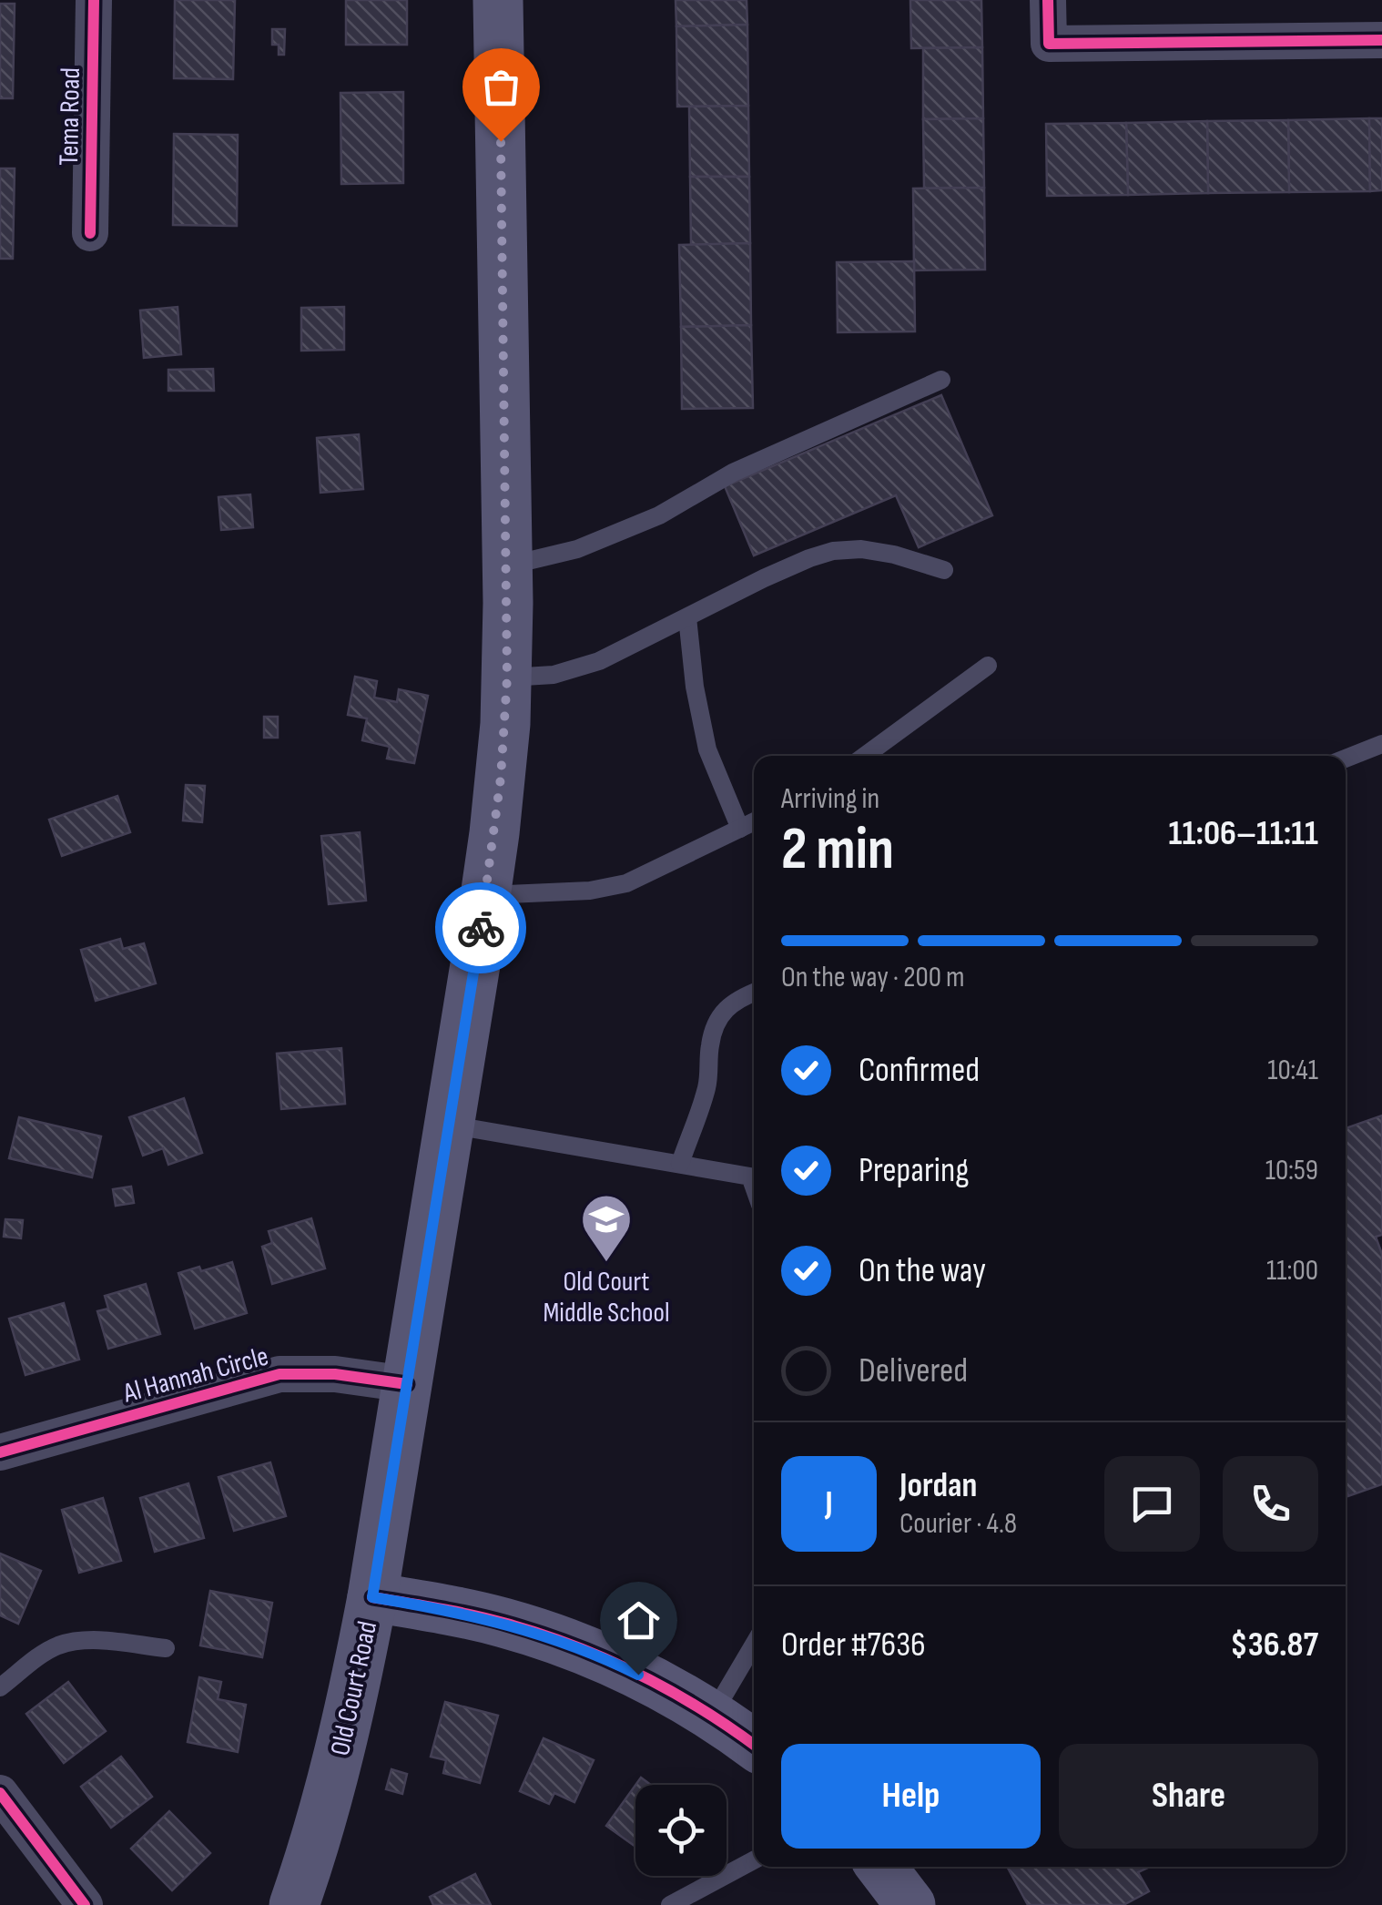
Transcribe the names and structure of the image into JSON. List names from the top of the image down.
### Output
{
  "streets": {
    "main road": ["Old Court Road"],
    "street": ["Tema Road", "Al Hannah Circle"]
  },
  "crossings": [
    ["Al Hannah Circle", "Old Court Road"]
  ],
  "places": {
    "school or university": ["Old Court Middle School"]
  },
  "page": {
    "heading": ["2 min", "Arriving in", "11:06–11:11"],
    "panel": [
      "Jordan",
      "Courier · 4.8",
      "Order #7636",
      "$36.87"
    ],
    "bar": "On the way · 200 m",
    "list": [
      ["Confirmed", "10:41"],
      ["Preparing", "10:59"],
      ["On the way", "11:00"],
      "Delivered"
    ],
    "round": "J",
    "buttons": ["Help", "Share"]
  }
}
